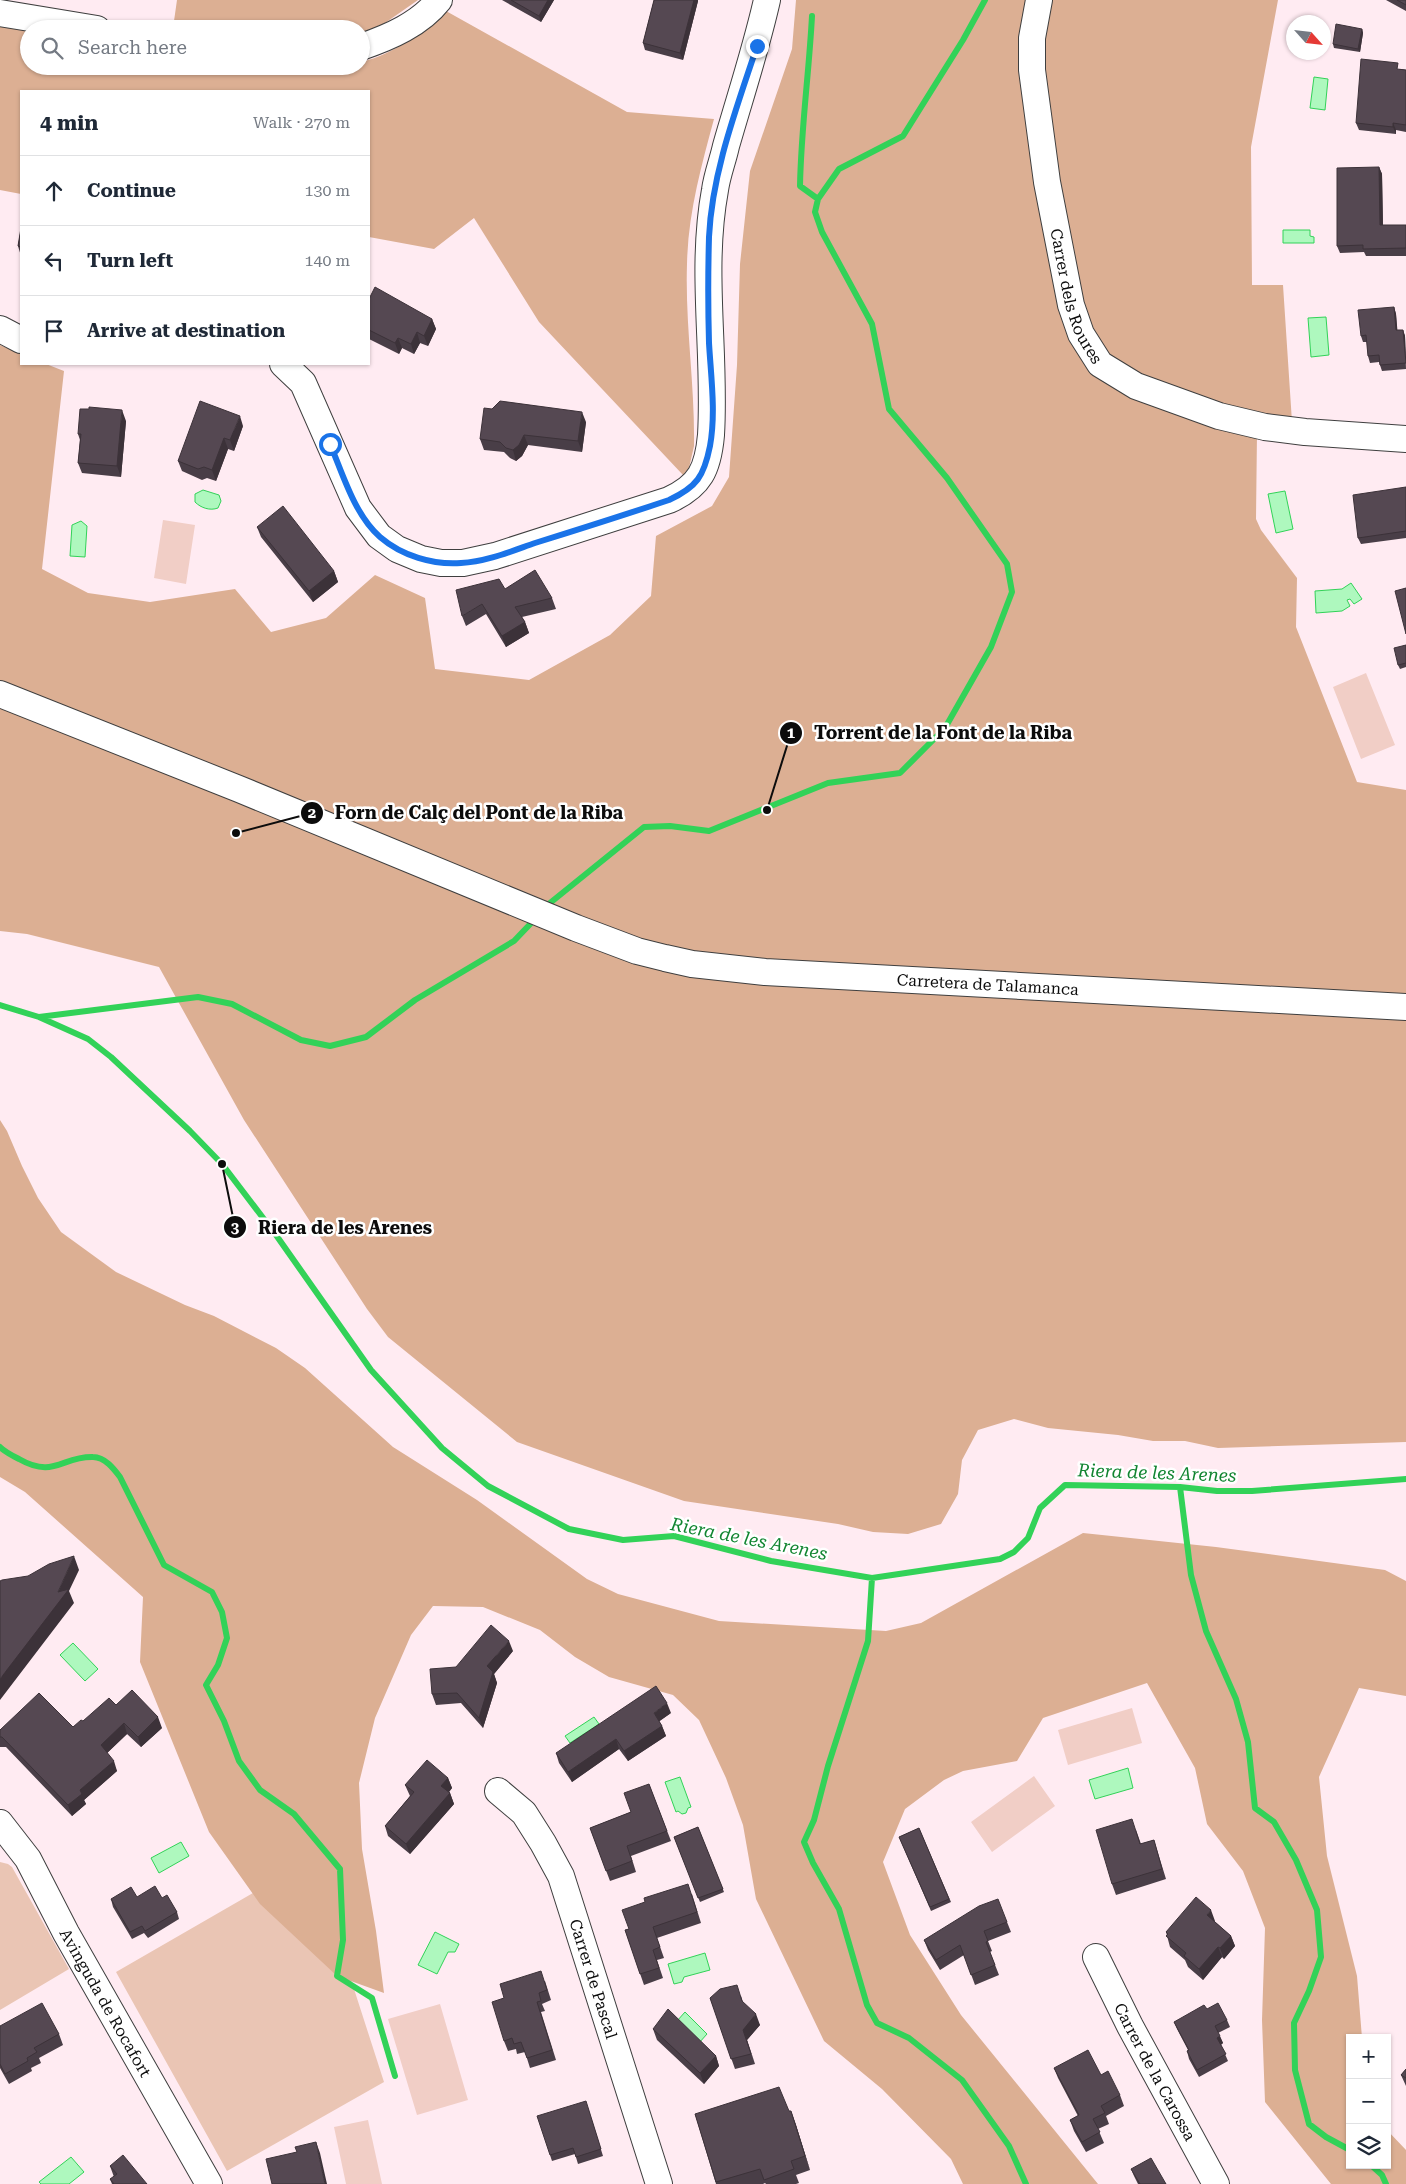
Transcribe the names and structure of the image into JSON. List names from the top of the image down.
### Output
{
  "streets": {
    "street": [
      "Carrer dels Roures",
      "Carretera de Talamanca",
      "Carrer de Pascal",
      "Avinguda de Rocafort",
      "Carrer de la Carossa"
    ]
  },
  "water": ["Riera de les Arenes"],
  "places": ["Torrent de la Font de la Riba", "Forn de Calç del Pont de la Riba", "Riera de les Arenes"],
  "north": "bottom right",
  "page": {
    "search": "Search here",
    "heading": ["4 min", "Walk · 270 m"],
    "list": [
      ["Continue", "130 m"],
      ["Turn left", "140 m"],
      "Arrive at destination"
    ],
    "map_buttons": ["+", "−"]
  }
}
